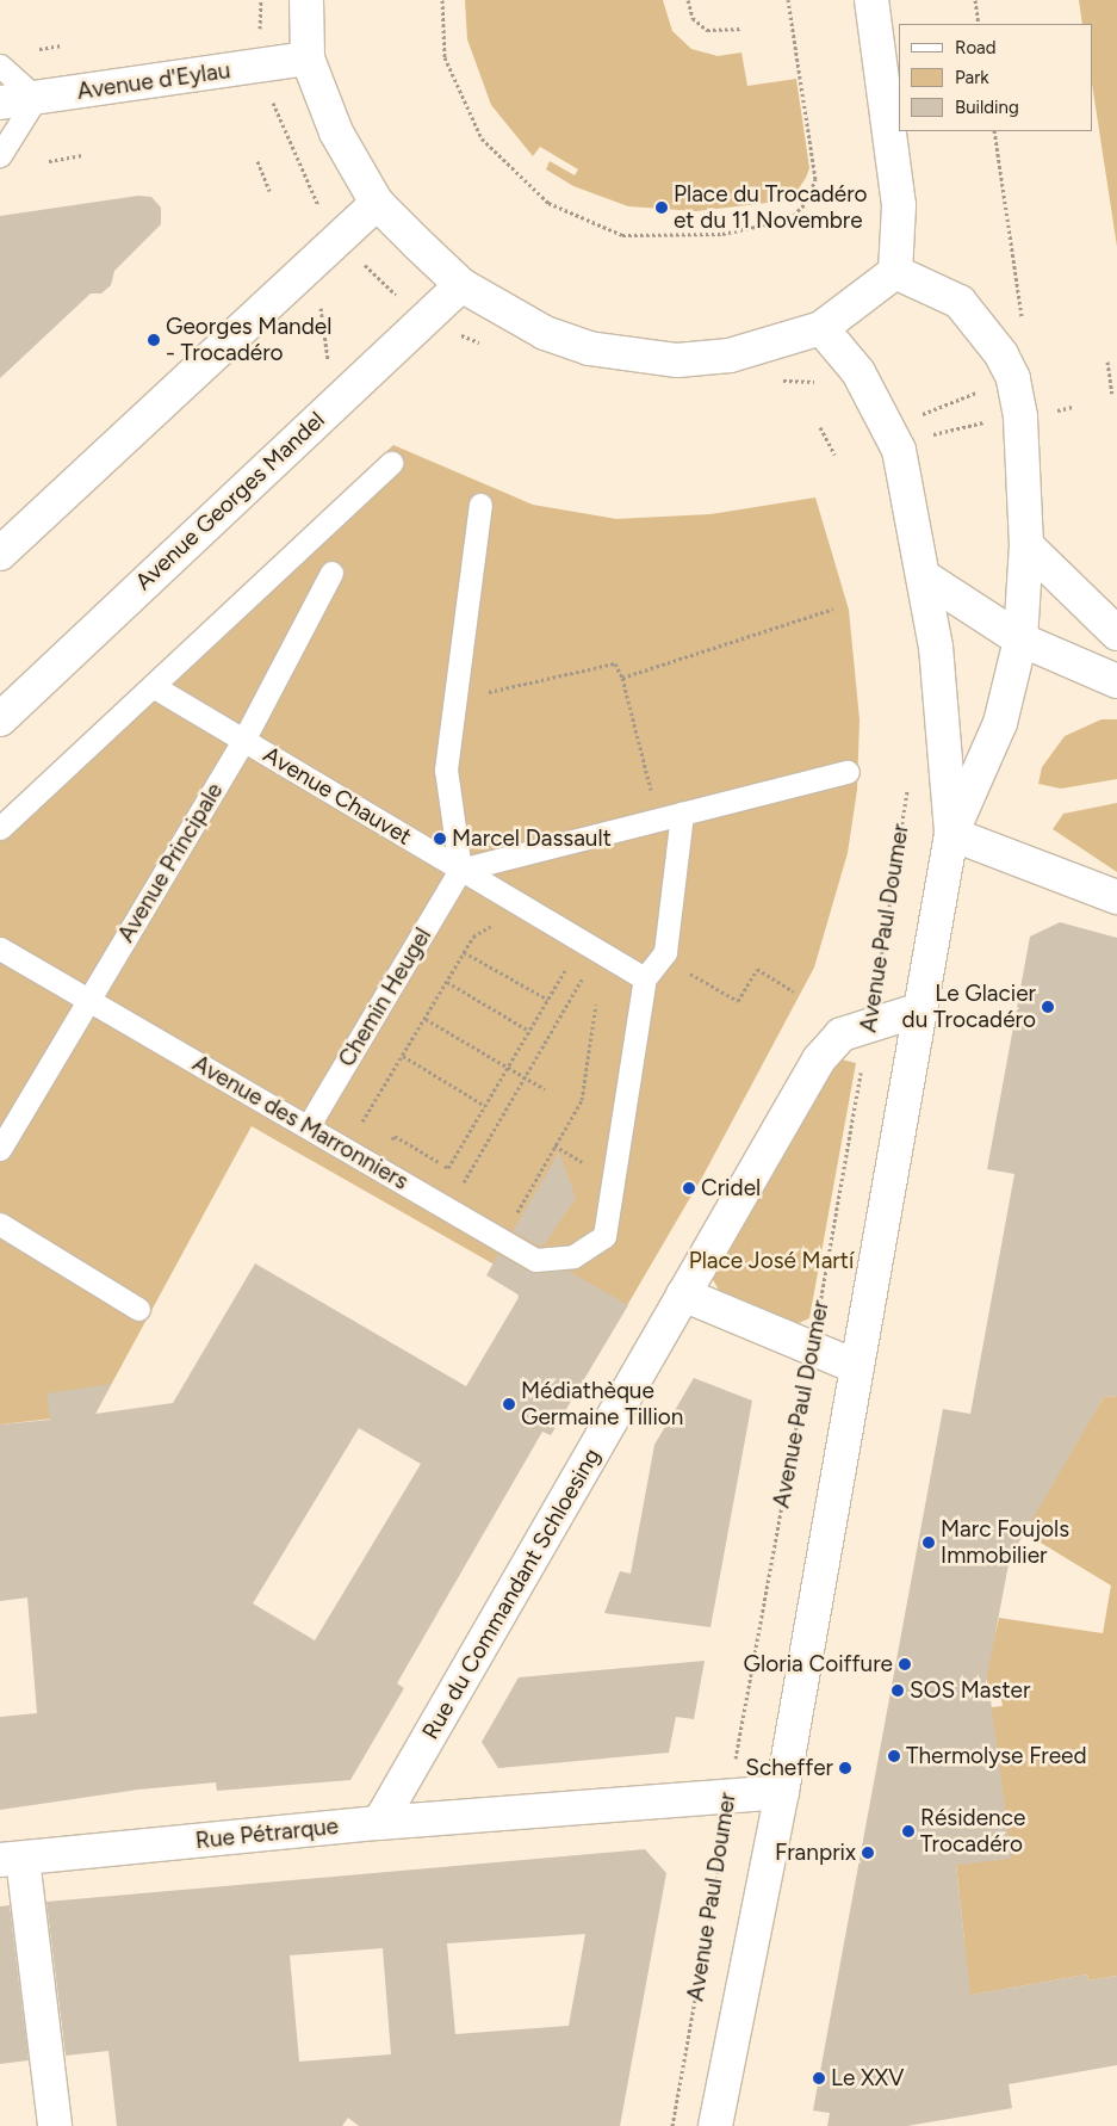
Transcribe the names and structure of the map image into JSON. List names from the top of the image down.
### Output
{
  "streets": {
    "main road": [
      "Avenue d'Eylau",
      "Avenue Georges Mandel",
      "Avenue Paul Doumer",
      "Rue du Commandant Schloesing",
      "Rue Pétrarque"
    ],
    "lane": [
      "Avenue Chauvet",
      "Avenue Principale",
      "Chemin Heugel",
      "Avenue des Marronniers"
    ]
  },
  "crossings": [
    ["Avenue Chauvet", "Avenue Principale"],
    ["Avenue Chauvet", "Chemin Heugel"],
    ["Avenue Chauvet", "Avenue des Marronniers"],
    ["Avenue Principale", "Avenue des Marronniers"],
    ["Avenue Paul Doumer", "Rue du Commandant Schloesing"],
    ["Avenue Paul Doumer", "Rue Pétrarque"],
    ["Chemin Heugel", "Avenue des Marronniers"],
    ["Rue du Commandant Schloesing", "Rue Pétrarque"]
  ],
  "parks": ["Place José Martí"],
  "places": [
    "Place du Trocadéro et du 11 Novembre",
    "Georges Mandel - Trocadéro",
    "Marcel Dassault",
    "Le Glacier du Trocadéro",
    "Cridel",
    "Médiathèque Germaine Tillion",
    "Marc Foujols Immobilier",
    "Gloria Coiffure",
    "SOS Master",
    "Thermolyse Freed",
    "Scheffer",
    "Résidence Trocadéro",
    "Franprix",
    "Le XXV"
  ],
  "legend": ["Road", "Park", "Building"]
}
